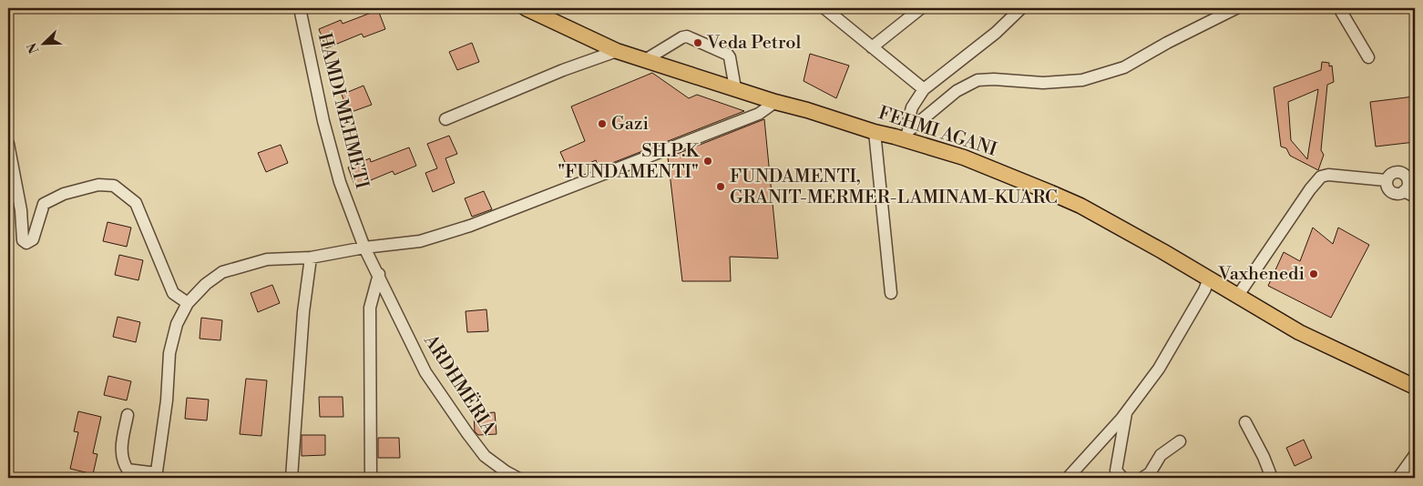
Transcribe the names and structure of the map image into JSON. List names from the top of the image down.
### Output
{
  "streets": {
    "main road": ["FEHMI AGANI"],
    "street": ["HAMDI MEHMETI", "ARDHMËRIA"]
  },
  "crossings": [
    ["HAMDI MEHMETI", "ARDHMËRIA"]
  ],
  "places": [
    "Veda Petrol",
    "Gazi",
    "SH.P.K \"FUNDAMENTI\"",
    "FUNDAMENTI, GRANIT-MERMER-LAMINAM-KUARC",
    "Vaxhenedi"
  ],
  "north": "bottom left"
}
